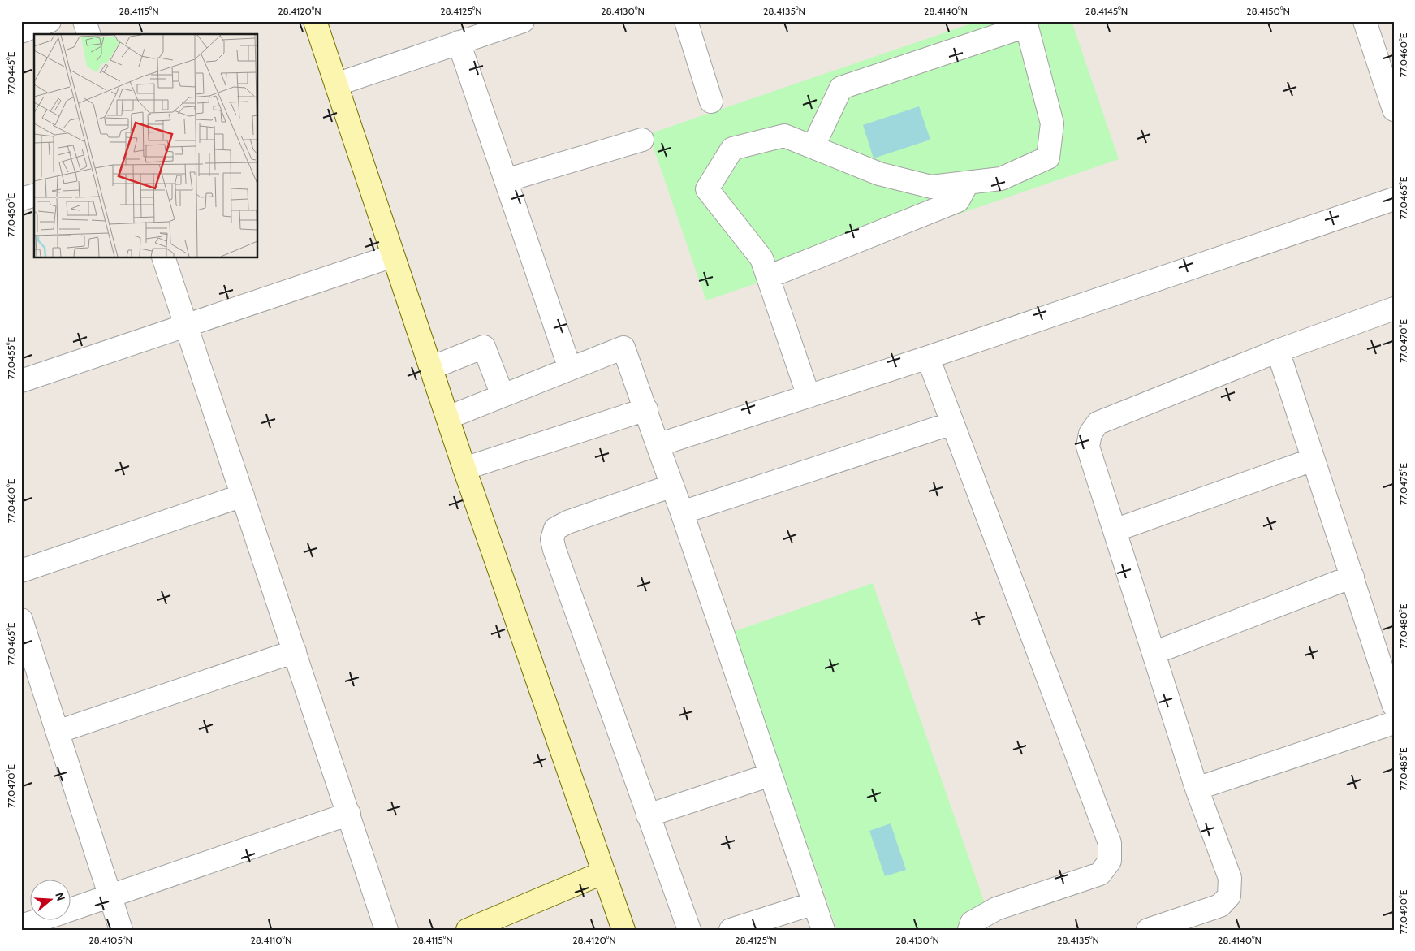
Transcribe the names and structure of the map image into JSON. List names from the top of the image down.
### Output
{
  "north": "right",
  "coordinates": [
    "28.4115°N",
    "28.4120°N",
    "28.4125°N",
    "28.4130°N",
    "28.4135°N",
    "28.4140°N",
    "28.4145°N",
    "28.4150°N",
    "77.0460°E",
    "77.0445°E",
    "77.0465°E",
    "77.0450°E",
    "77.0470°E",
    "77.0455°E",
    "77.0475°E",
    "77.0480°E",
    "77.0485°E",
    "77.0490°E",
    "28.4105°N",
    "28.4110°N"
  ]
}
